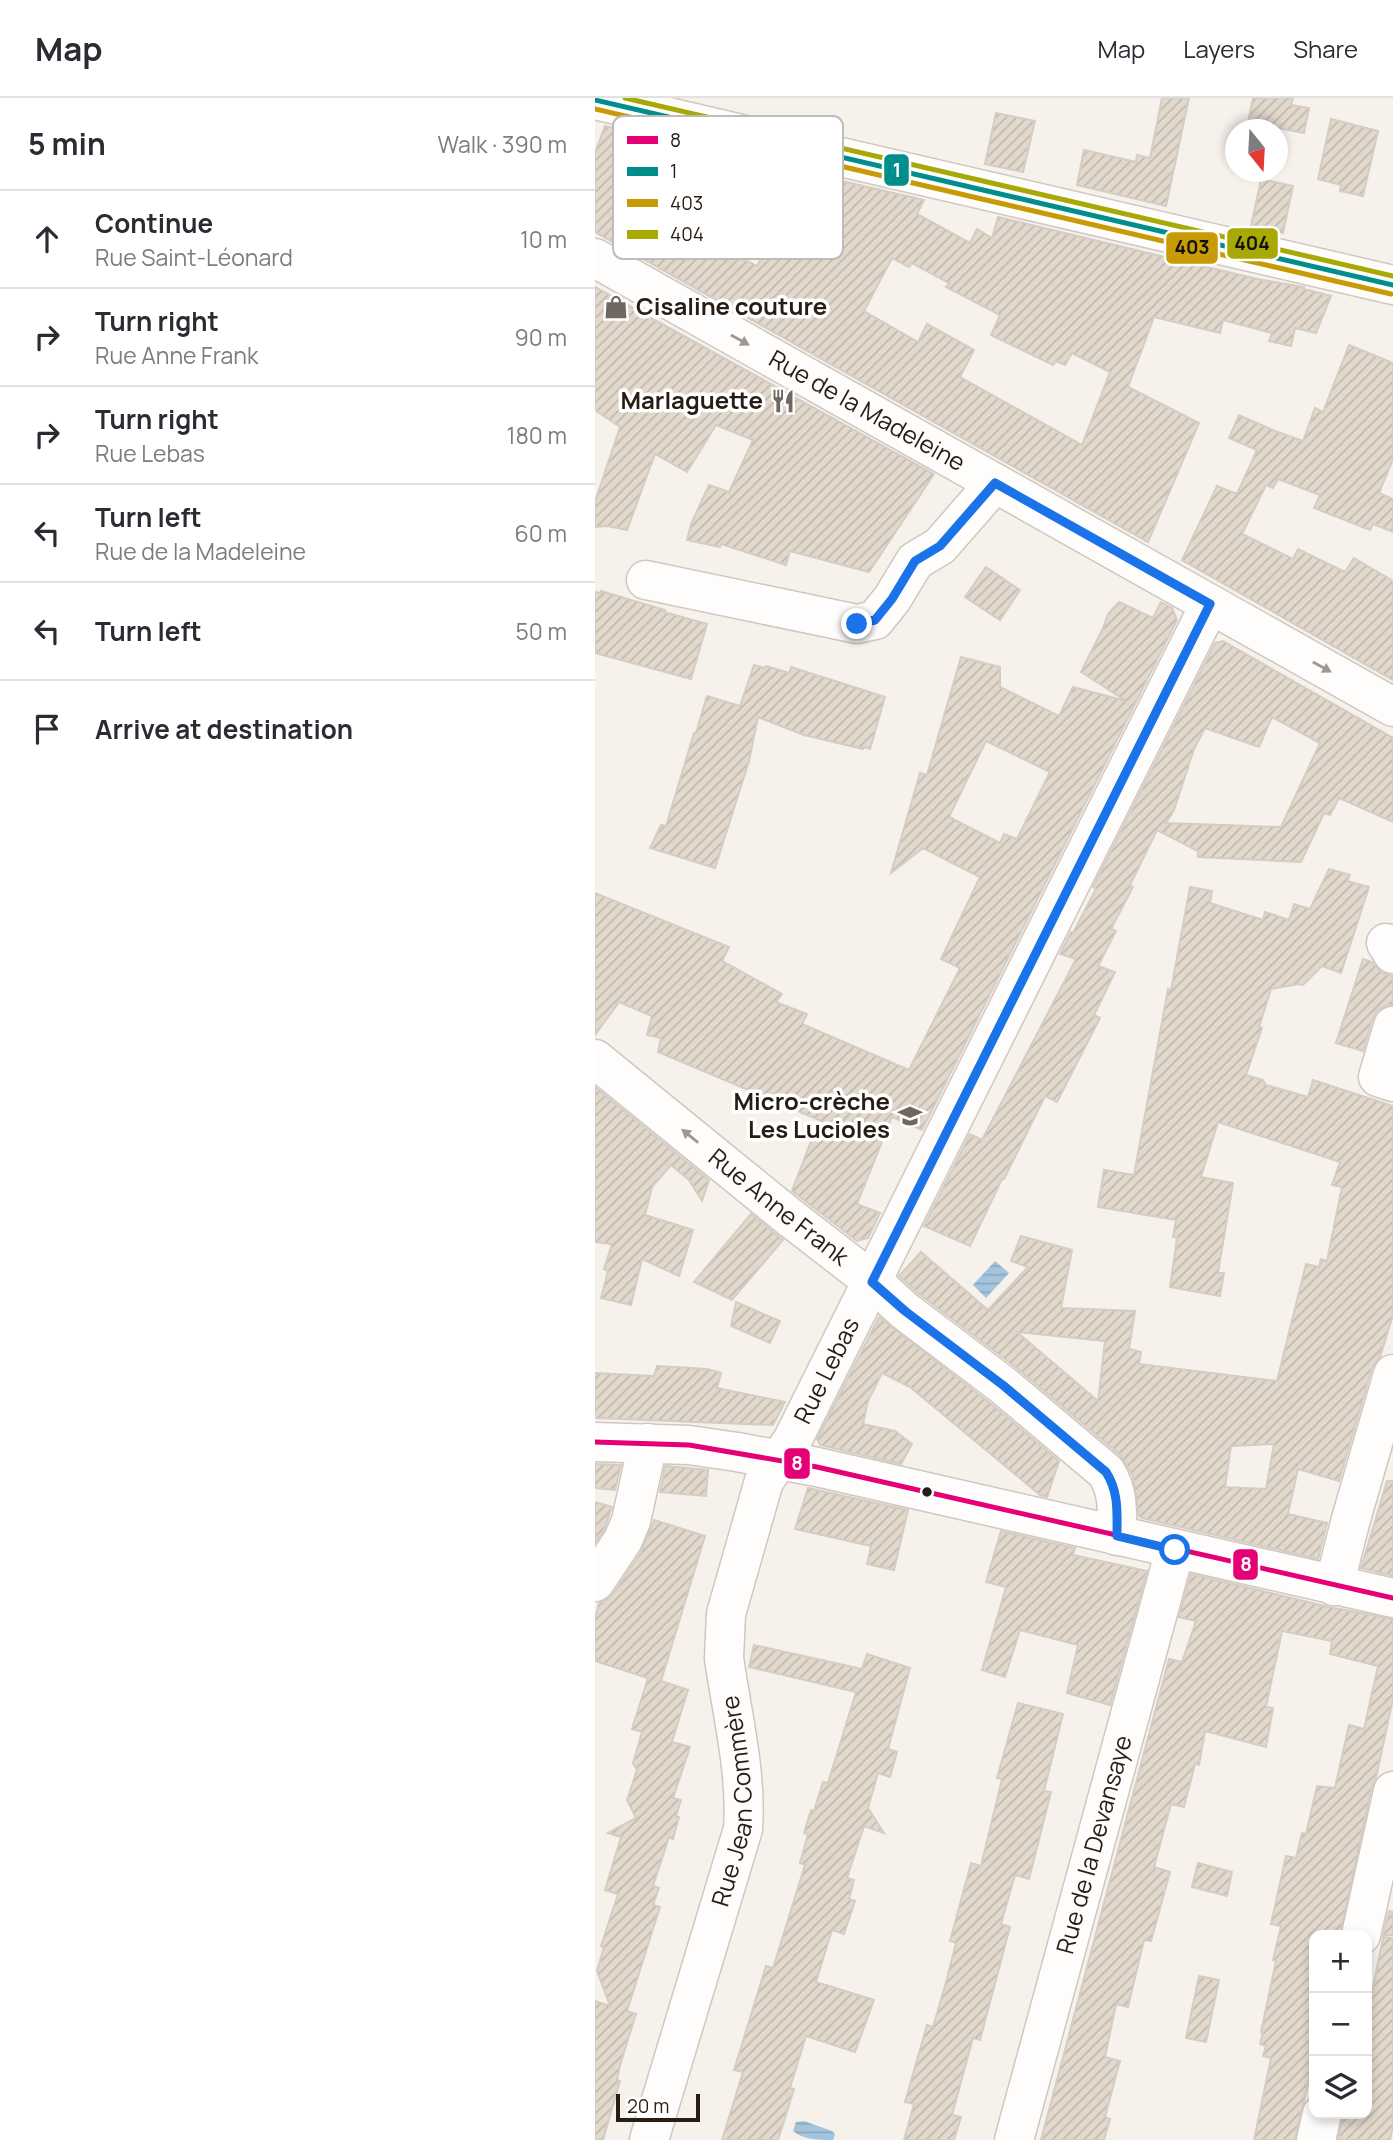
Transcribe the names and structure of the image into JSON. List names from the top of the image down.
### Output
{
  "streets": {
    "street": [
      "Rue de la Madeleine",
      "Rue Anne Frank",
      "Rue Lebas",
      "Rue Jean Commère",
      "Rue de la Devansaye"
    ]
  },
  "crossings": [
    ["Rue de la Madeleine", "Rue Lebas"],
    ["Rue Anne Frank", "Rue Lebas"],
    ["Rue Lebas", "Rue Jean Commère"]
  ],
  "one_way": ["Rue Anne Frank"],
  "places": {
    "shop": ["Cisaline couture"],
    "restaurant": ["Marlaguette"],
    "school or university": ["Micro-crèche Les Lucioles"]
  },
  "lines": [
    "transit line 404",
    "transit line 1",
    "transit line 403",
    "transit line 8"
  ],
  "legend": [
    "8",
    "1",
    "403",
    "404"
  ],
  "scale_bar": "20 m",
  "north": "bottom",
  "page": {
    "header": "Map",
    "nav": ["Map", "Layers", "Share"],
    "heading": ["5 min", "Walk · 390 m"],
    "list": [
      ["Continue", "Rue Saint-Léonard", "10 m"],
      ["Turn right", "Rue Anne Frank", "90 m"],
      ["Turn right", "Rue Lebas", "180 m"],
      ["Turn left", "Rue de la Madeleine", "60 m"],
      ["Turn left", "50 m"],
      "Arrive at destination"
    ],
    "map_buttons": ["+", "−"],
    "scale": "20 m"
  }
}
